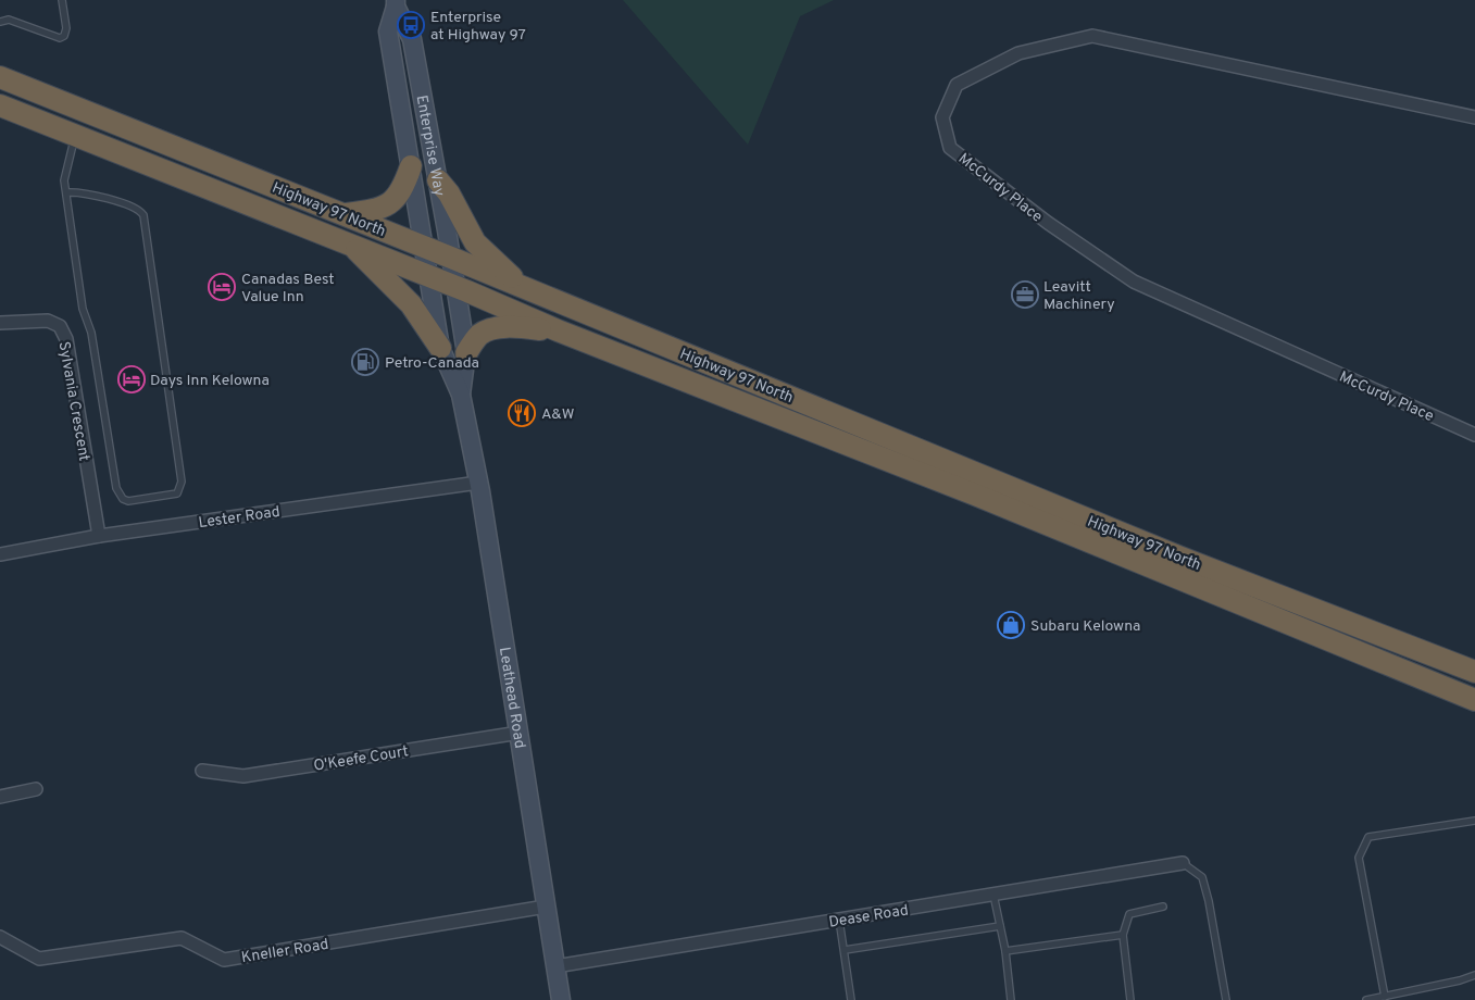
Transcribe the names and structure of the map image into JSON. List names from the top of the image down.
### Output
{
  "streets": {
    "highway": ["Highway 97 North"],
    "street": [
      "Enterprise Way",
      "McCurdy Place",
      "Sylvania Crescent",
      "Lester Road",
      "Leathead Road",
      "O'Keefe Court",
      "Dease Road",
      "Kneller Road"
    ]
  },
  "crossings": [
    ["Enterprise Way", "Highway 97 North"],
    ["Enterprise Way", "Leathead Road"],
    ["Highway 97 North", "Leathead Road"],
    ["Sylvania Crescent", "Lester Road"],
    ["Lester Road", "Leathead Road"],
    ["Leathead Road", "O'Keefe Court"],
    ["Leathead Road", "Dease Road"],
    ["Leathead Road", "Kneller Road"]
  ],
  "places": {
    "bus stop": ["Enterprise at Highway 97"],
    "hotel": ["Canadas Best Value Inn", "Days Inn Kelowna"],
    "office": ["Leavitt Machinery"],
    "fuel station": ["Petro-Canada"],
    "restaurant": ["A&W"],
    "shop": ["Subaru Kelowna"]
  }
}
